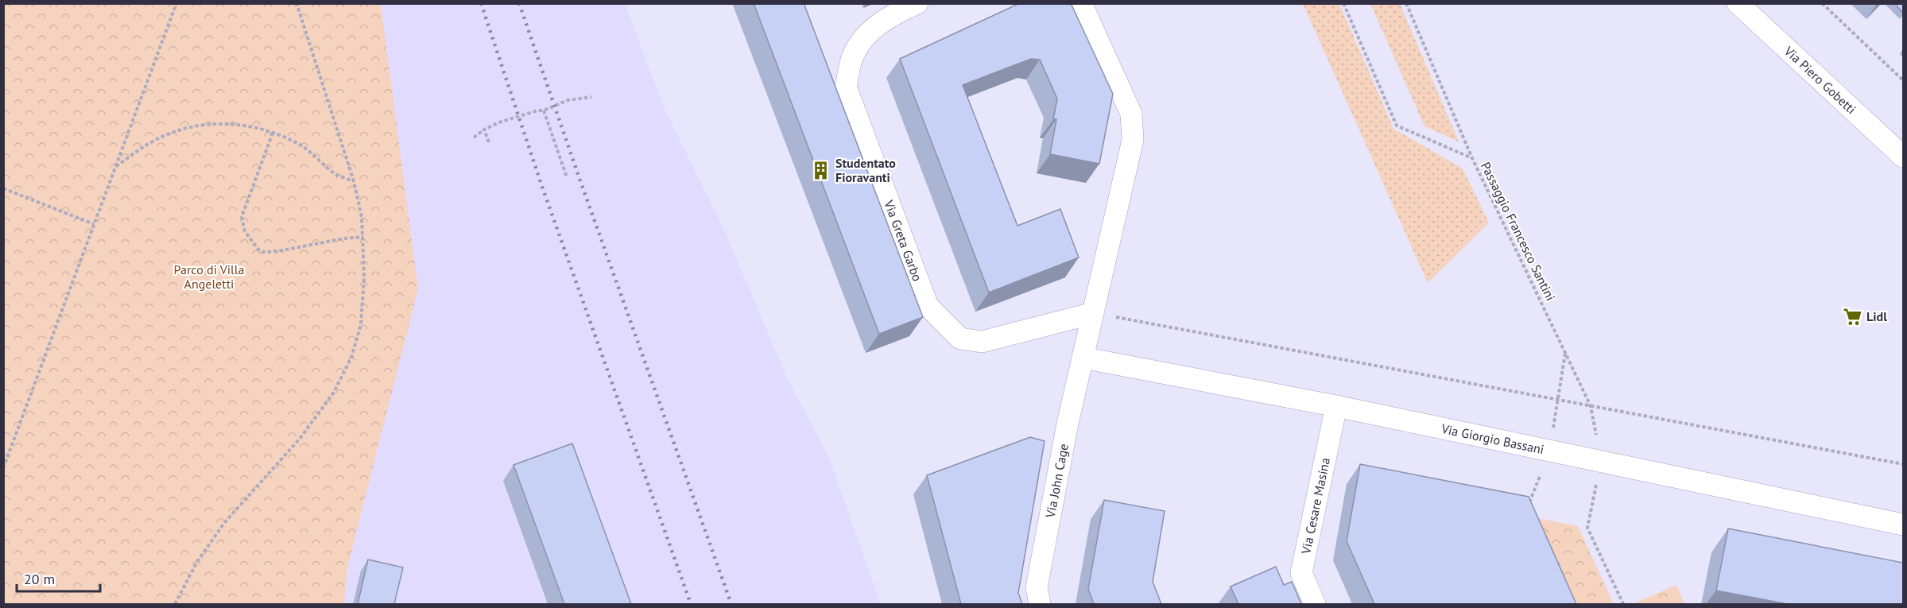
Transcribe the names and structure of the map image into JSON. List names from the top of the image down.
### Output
{
  "streets": {
    "street": [
      "Via Piero Gobetti",
      "Via Greta Garbo",
      "Via Giorgio Bassani",
      "Via John Cage",
      "Via Cesare Masina"
    ],
    "path": ["Passaggio Francesco Santini"]
  },
  "crossings": [
    ["Via Giorgio Bassani", "Via John Cage"],
    ["Via Giorgio Bassani", "Via Cesare Masina"]
  ],
  "parks": ["Parco di Villa Angeletti"],
  "places": {
    "building": ["Studentato Fioravanti"],
    "supermarket": ["Lidl"]
  },
  "scale_bar": "20 m"
}
